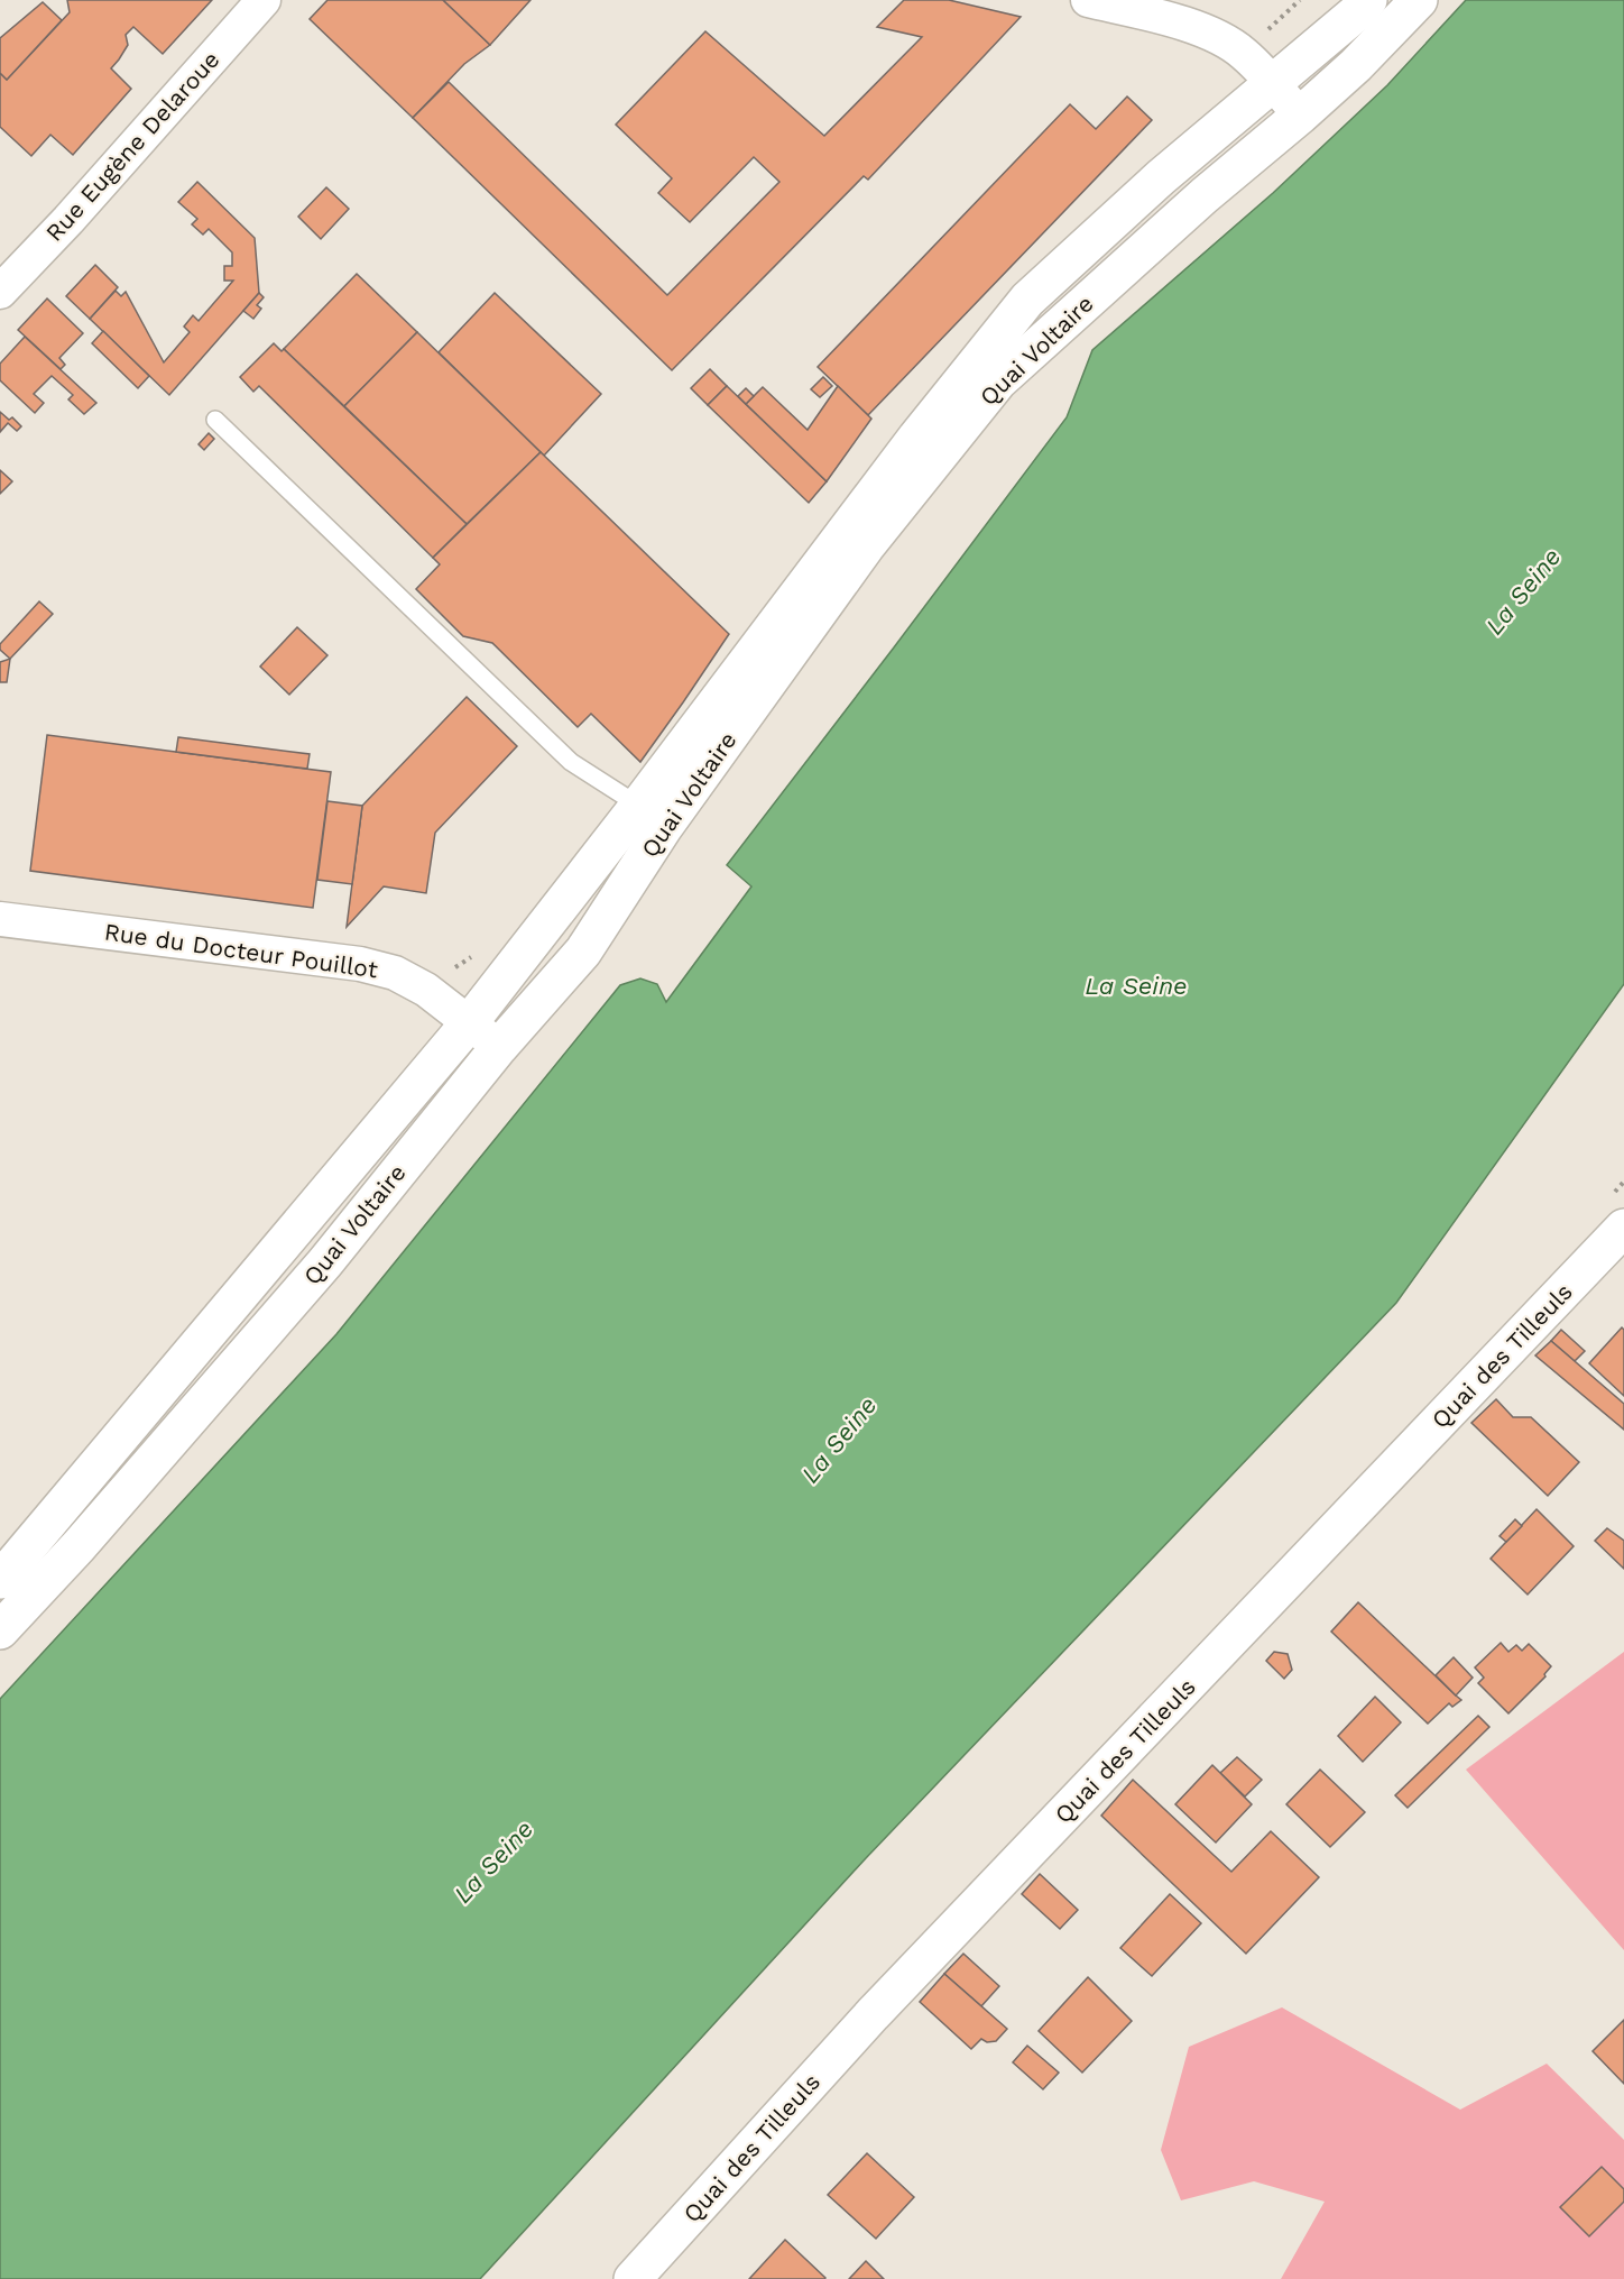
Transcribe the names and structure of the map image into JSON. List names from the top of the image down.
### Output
{
  "streets": {
    "street": [
      "Rue Eugène Delaroue",
      "Quai Voltaire",
      "Rue du Docteur Pouillot",
      "Quai des Tilleuls"
    ]
  },
  "crossings": [
    ["Quai Voltaire", "Rue du Docteur Pouillot"]
  ],
  "water": ["La Seine"]
}
